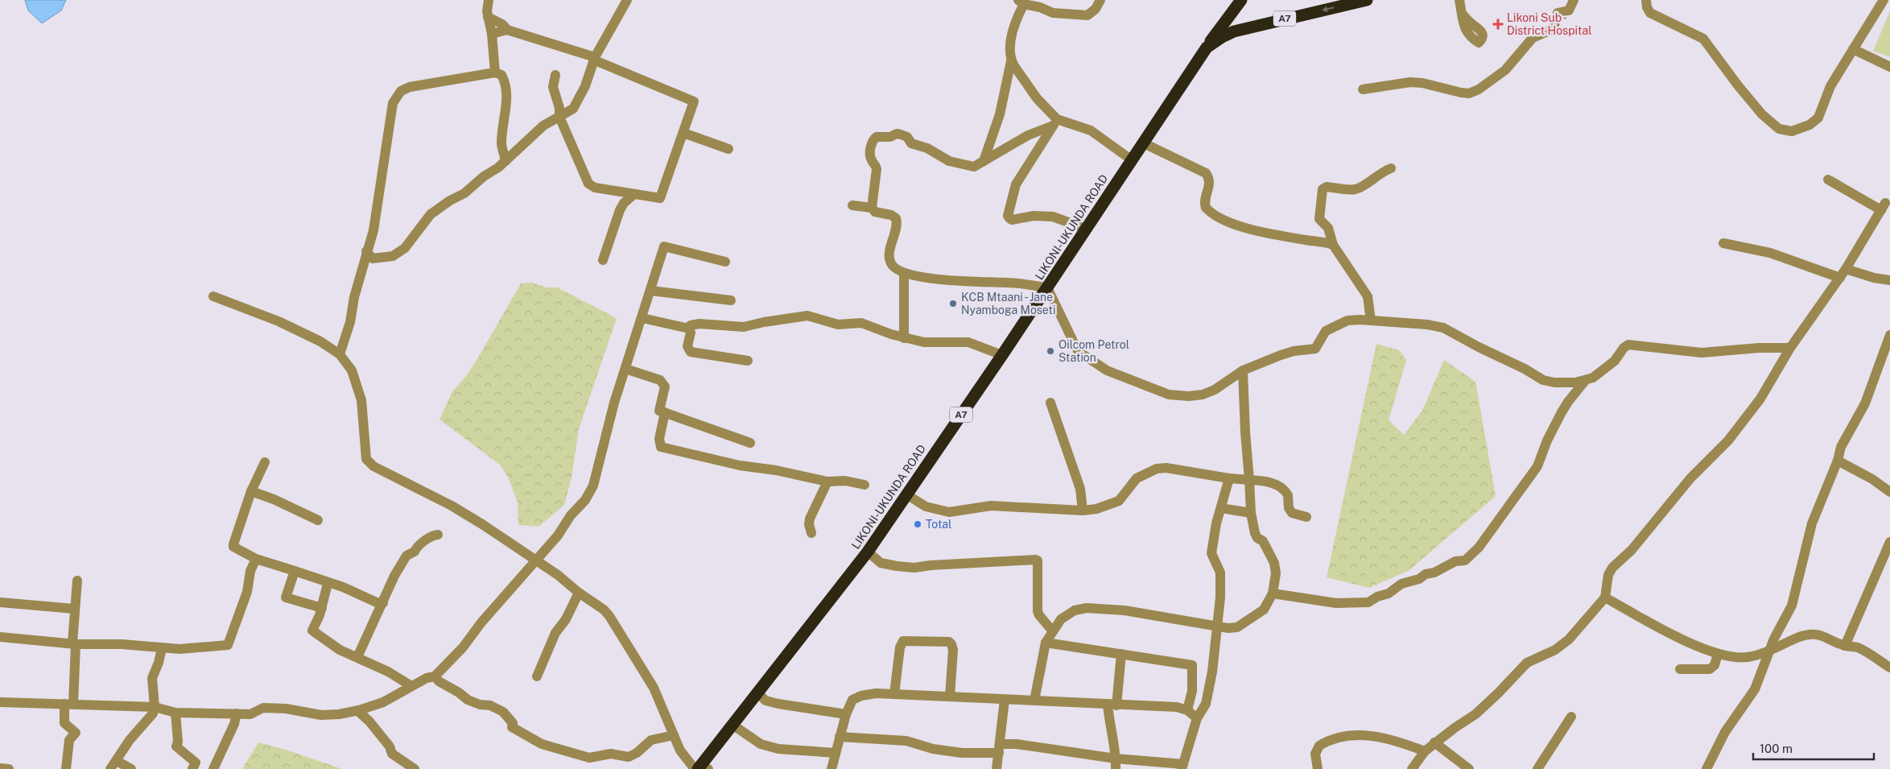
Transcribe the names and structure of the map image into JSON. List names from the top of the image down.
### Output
{
  "streets": {
    "highway": ["A7", "LIKONI-UKUNDA ROAD"]
  },
  "crossings": [
    ["A7", "LIKONI-UKUNDA ROAD"]
  ],
  "places": {
    "health": ["Likoni Sub - District Hospital"],
    "other": ["KCB Mtaani - Jane Nyamboga Moseti", "Oilcom Petrol Station", "Total"]
  },
  "scale_bar": "100 m"
}
